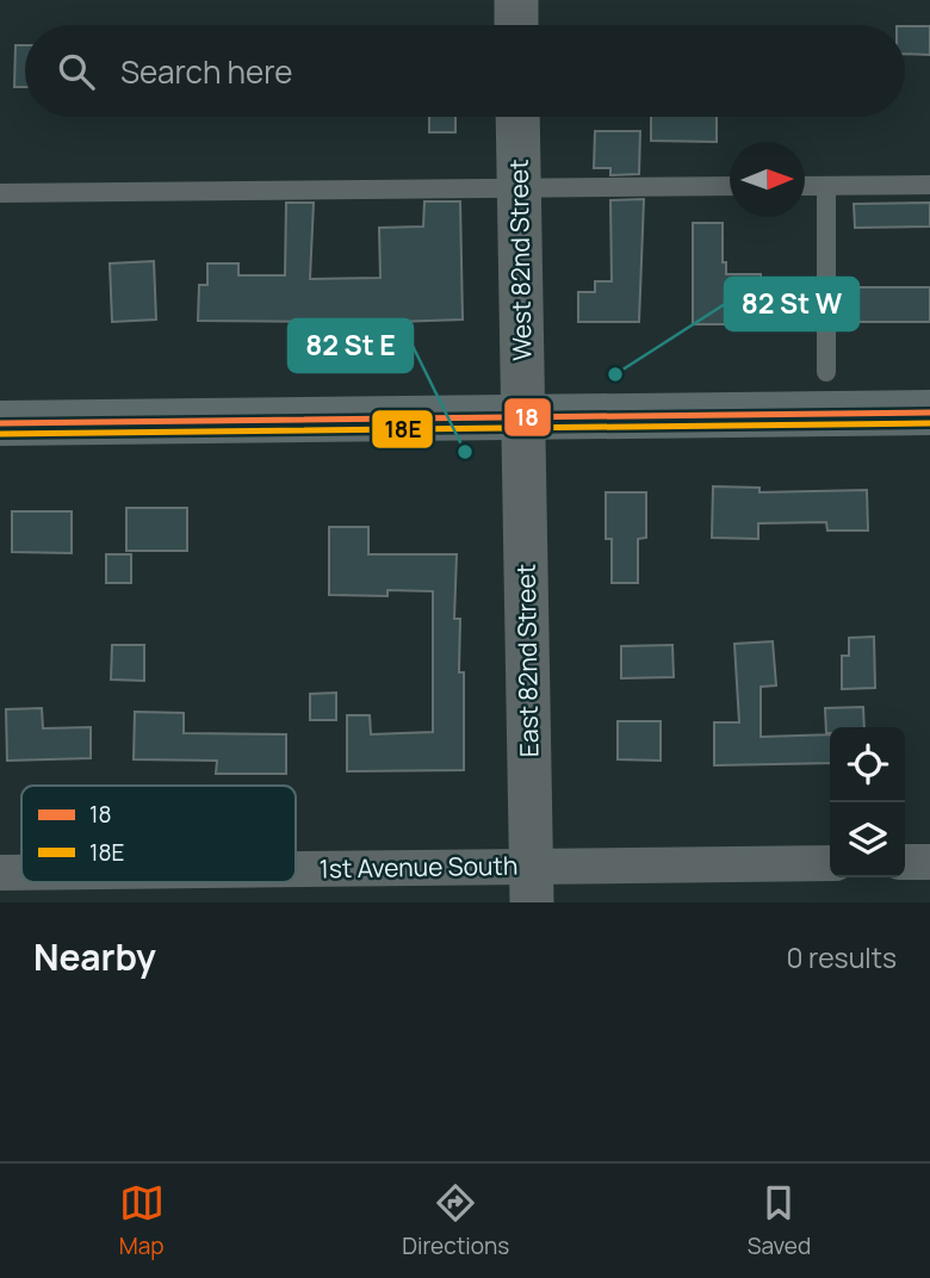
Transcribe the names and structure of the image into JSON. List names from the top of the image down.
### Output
{
  "streets": {
    "street": ["West 82nd Street", "East 82nd Street", "1st Avenue South"]
  },
  "crossings": [
    ["West 82nd Street", "East 82nd Street"],
    ["East 82nd Street", "1st Avenue South"]
  ],
  "places": ["82 St W", "82 St E"],
  "lines": ["transit line 18", "transit line 18E"],
  "legend": ["18", "18E"],
  "north": "right",
  "page": {
    "search": "Search here",
    "heading": ["Nearby", "0 results"],
    "nav": ["Map", "Directions", "Saved"]
  }
}
